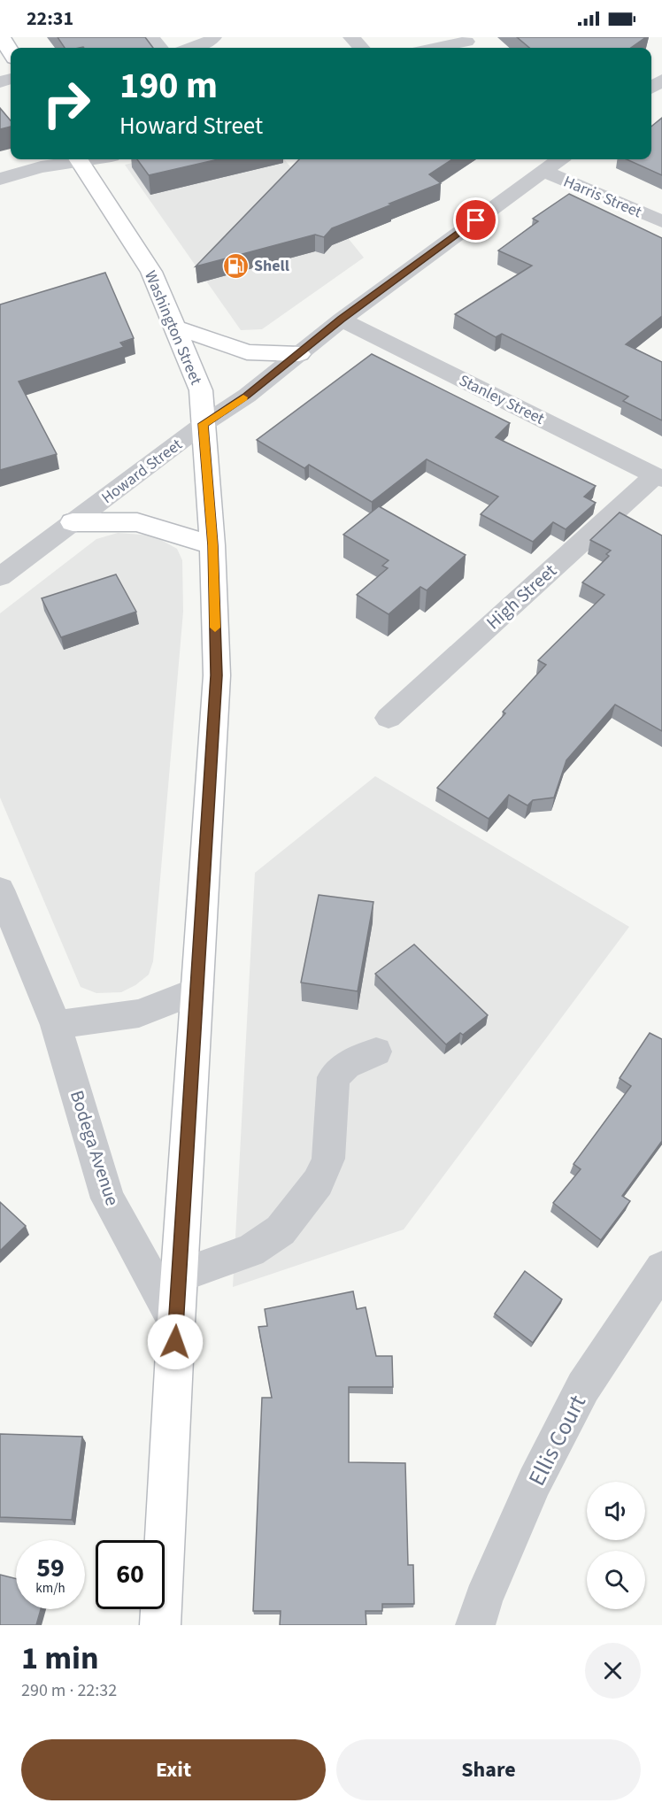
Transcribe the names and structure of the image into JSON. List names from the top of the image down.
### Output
{
  "streets": {
    "main road": ["Washington Street"],
    "street": [
      "Harris Street",
      "Stanley Street",
      "Howard Street",
      "High Street",
      "Bodega Avenue",
      "Ellis Court"
    ]
  },
  "crossings": [
    ["Harris Street", "Howard Street"],
    ["Washington Street", "Howard Street"],
    ["Stanley Street", "Howard Street"],
    ["Stanley Street", "High Street"]
  ],
  "places": {
    "fuel station": ["Shell"]
  },
  "page": {
    "status": "22:31",
    "turn": ["190 m", "Howard Street"],
    "speed": "59 km/h",
    "limit": "60",
    "heading": ["1 min", "290 m · 22:32"],
    "buttons": ["Exit", "Share"]
  }
}
